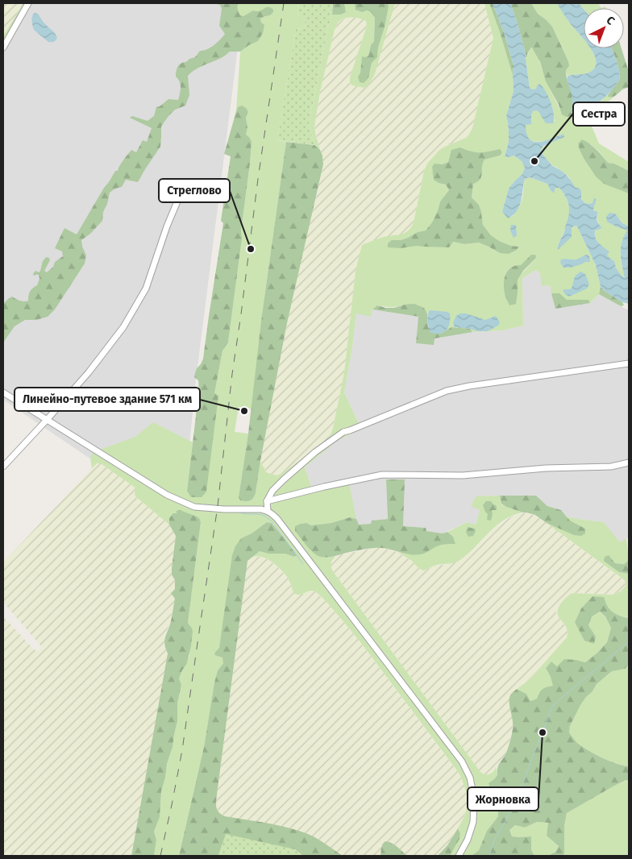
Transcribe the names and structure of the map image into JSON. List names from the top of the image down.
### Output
{
  "places": [
    "Сестра",
    "Стреглово",
    "Линейно-путевое здание 571 км",
    "Жорновка"
  ],
  "north": "top right"
}
